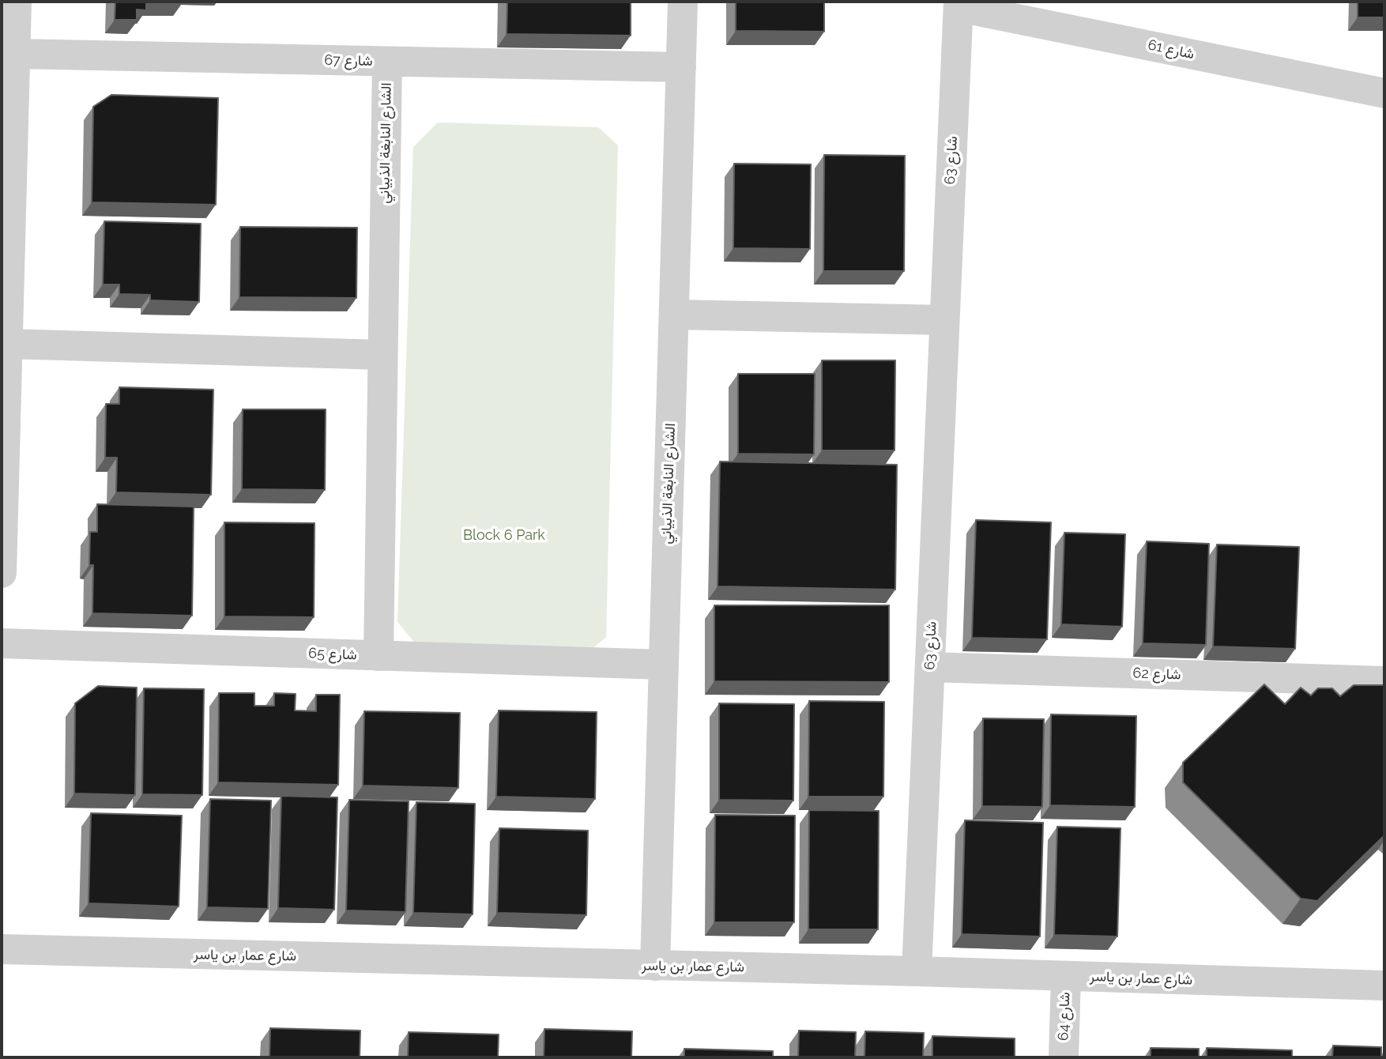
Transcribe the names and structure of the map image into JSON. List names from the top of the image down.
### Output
{
  "streets": {
    "street": [
      "شارع 61",
      "شارع 67",
      "الشارع النابغة الذبياني",
      "شارع 63",
      "شارع 65",
      "شارع 62",
      "شارع عمار بن ياسر",
      "شارع 64"
    ]
  },
  "crossings": [
    ["شارع 61", "شارع 63"],
    ["شارع 67", "الشارع النابغة الذبياني"],
    ["الشارع النابغة الذبياني", "شارع 65"],
    ["الشارع النابغة الذبياني", "شارع عمار بن ياسر"],
    ["شارع 63", "شارع 62"],
    ["شارع 63", "شارع عمار بن ياسر"],
    ["شارع عمار بن ياسر", "شارع 64"]
  ],
  "parks": ["Block 6 Park"]
}
